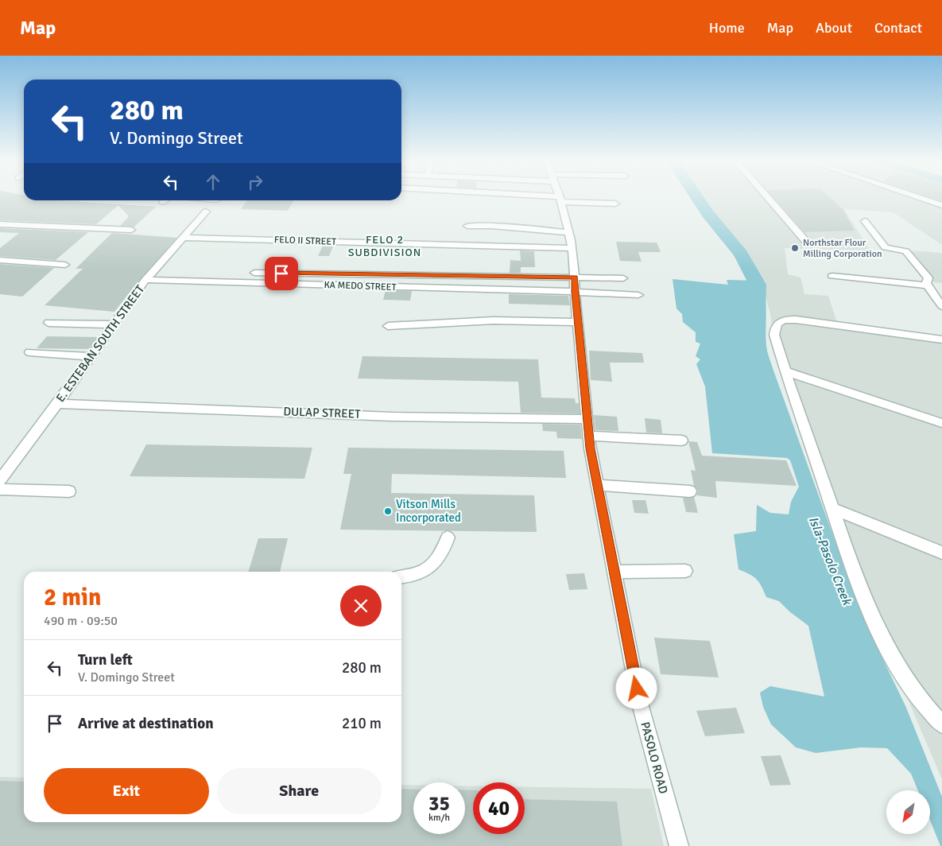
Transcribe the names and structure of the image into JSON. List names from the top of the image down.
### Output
{
  "streets": {
    "street": [
      "FELO II STREET",
      "KA MEDO STREET",
      "E. ESTEBAN SOUTH STREET",
      "DULAP STREET",
      "PASOLO ROAD"
    ]
  },
  "crossings": [
    ["FELO II STREET", "E. ESTEBAN SOUTH STREET"],
    ["FELO II STREET", "PASOLO ROAD"],
    ["KA MEDO STREET", "E. ESTEBAN SOUTH STREET"],
    ["KA MEDO STREET", "PASOLO ROAD"],
    ["E. ESTEBAN SOUTH STREET", "DULAP STREET"],
    ["DULAP STREET", "PASOLO ROAD"]
  ],
  "districts": ["FELO 2 SUBDIVISION"],
  "water": ["Isla-Pasolo Creek"],
  "places": ["Northstar Flour Milling Corporation", "Vitson Mills Incorporated"],
  "north": "bottom left",
  "page": {
    "header": "Map",
    "nav": [
      "Home",
      "Map",
      "About",
      "Contact"
    ],
    "turn": ["280 m", "V. Domingo Street"],
    "heading": ["2 min", "490 m · 09:50"],
    "list": [
      {
        "name": "Turn left",
        "note": "V. Domingo Street",
        "value": "280 m"
      },
      {
        "name": "Arrive at destination",
        "value": "210 m"
      }
    ],
    "buttons": ["Exit", "Share"],
    "speed": "35 km/h",
    "limit": "40"
  }
}
